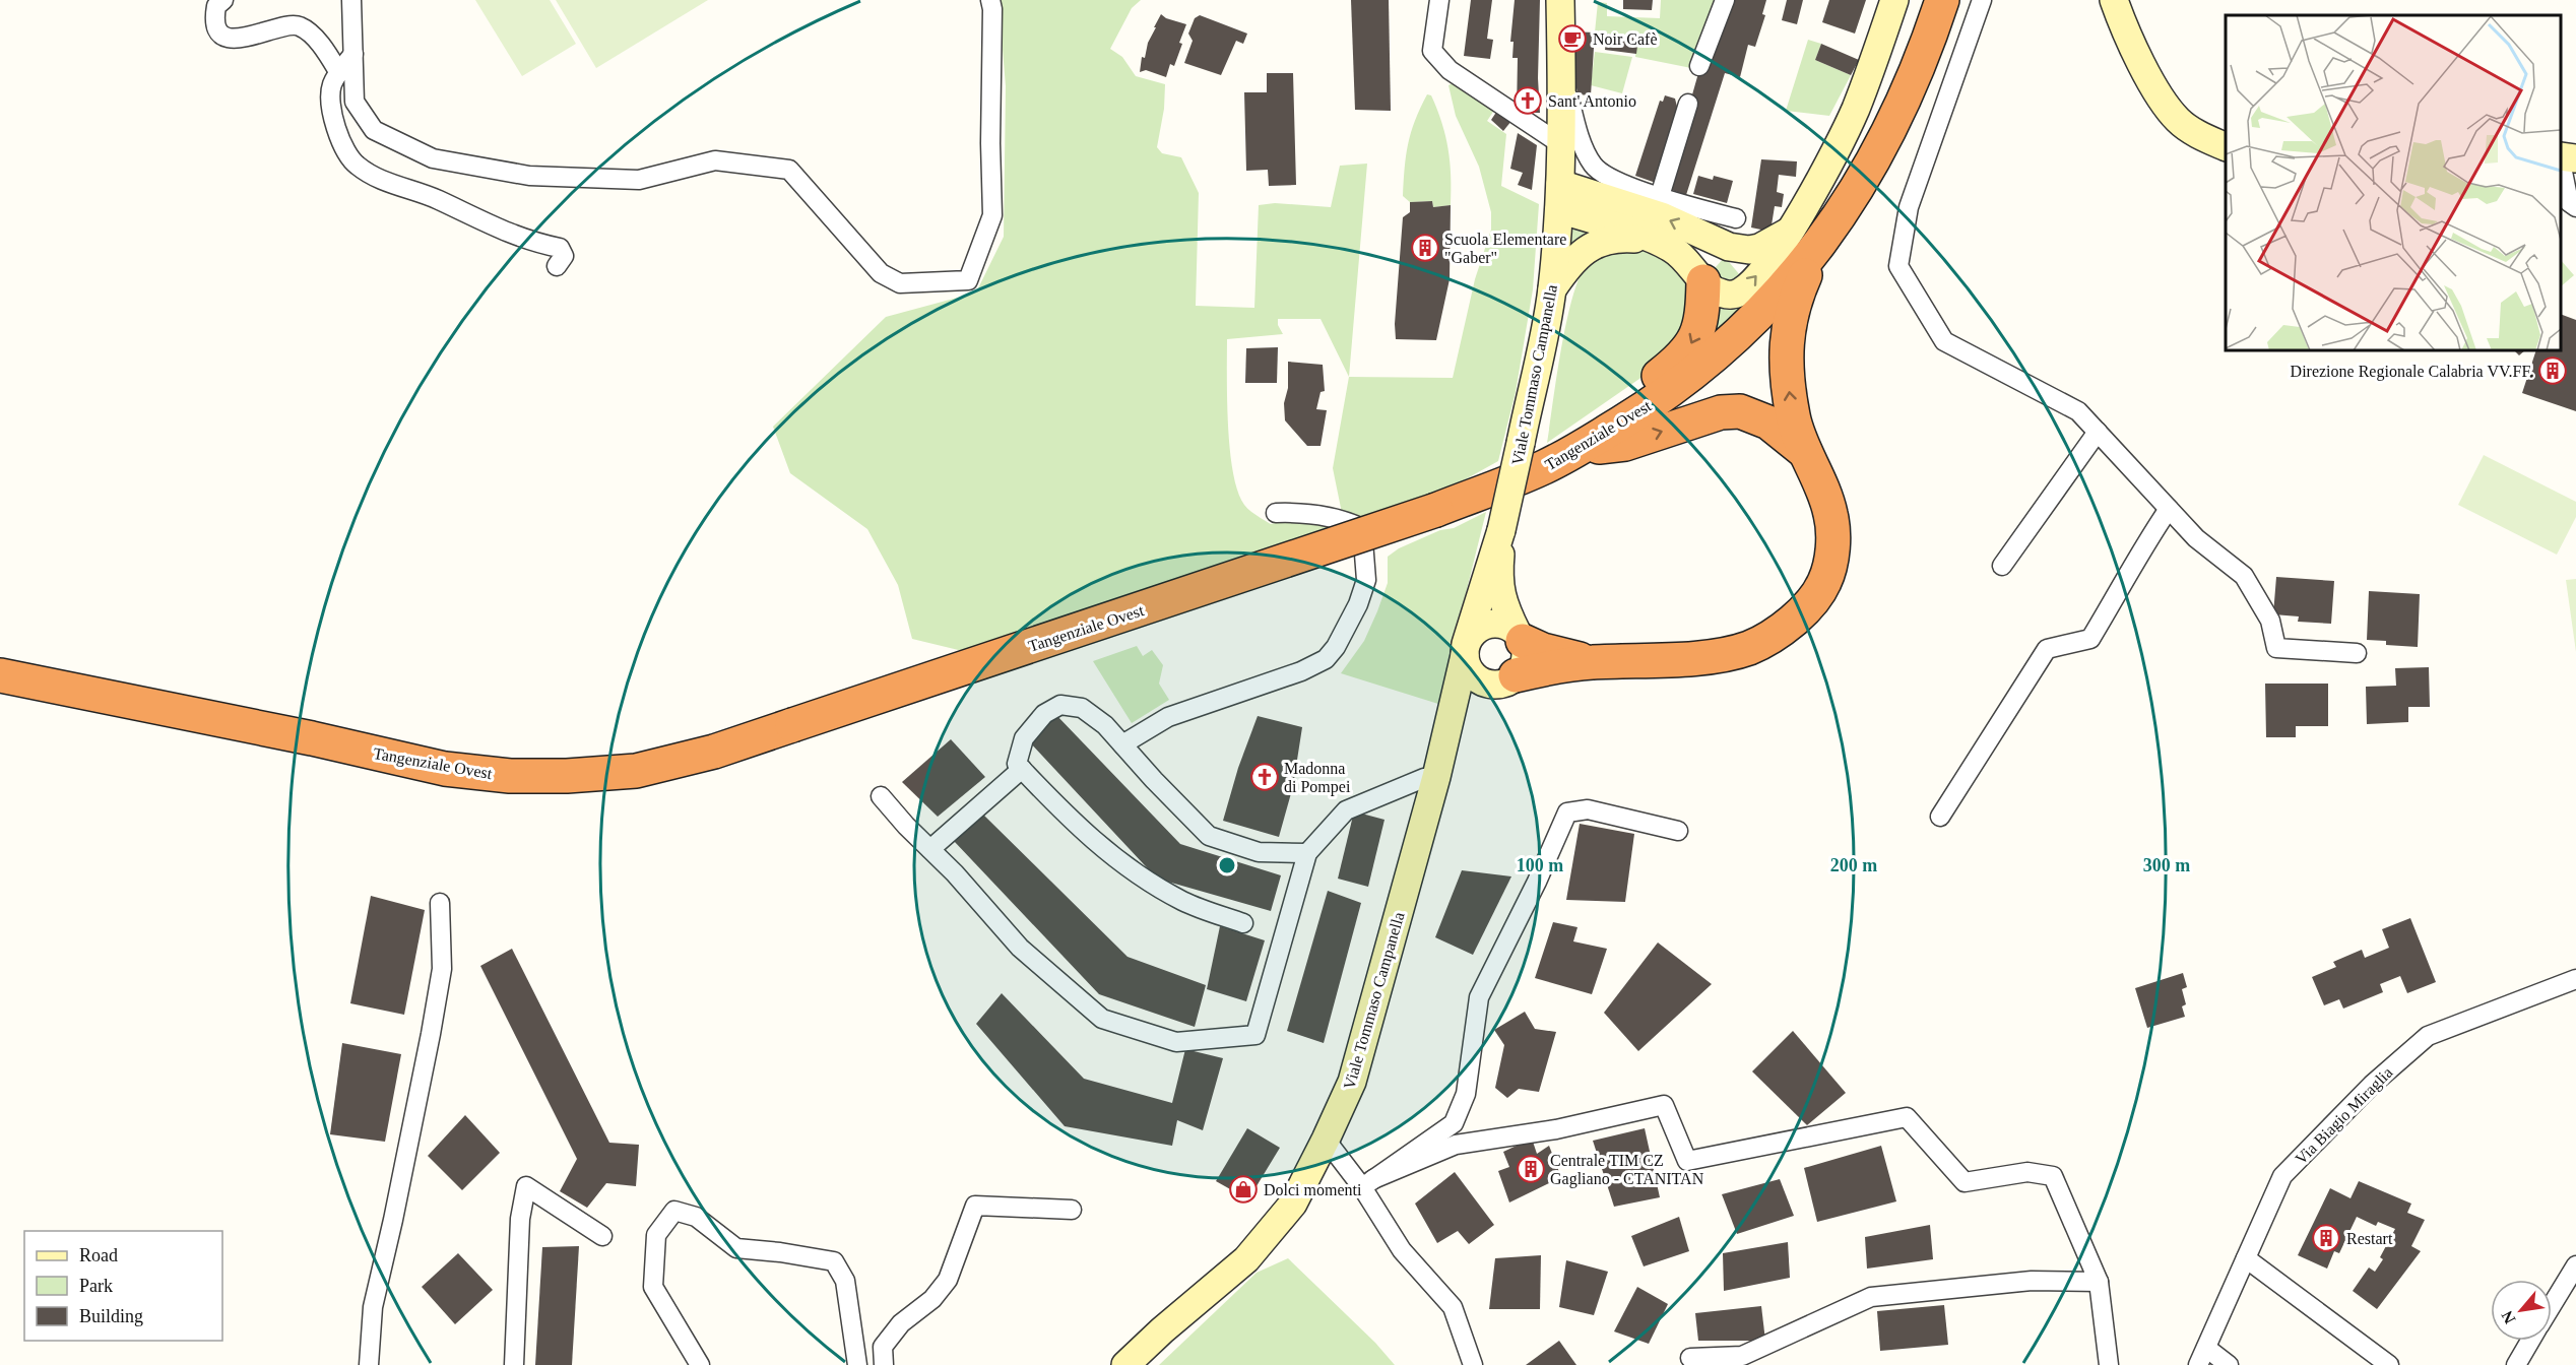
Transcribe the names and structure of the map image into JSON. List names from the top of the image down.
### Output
{
  "streets": {
    "highway": ["Tangenziale Ovest"],
    "street": ["Viale Tommaso Campanella", "Via Biagio Miraglia"]
  },
  "places": {
    "cafe": ["Noir Cafè"],
    "church": ["Sant' Antonio", "Madonna di Pompei"],
    "building": [
      "Scuola Elementare \"Gaber\"",
      "Direzione Regionale Calabria VV.FF.",
      "Centrale TIM CZ Gagliano - CTANITAN",
      "Restart"
    ],
    "shop": ["Dolci momenti"]
  },
  "legend": ["Road", "Park", "Building"],
  "north": "bottom left",
  "rings": ["100 m", "200 m", "300 m"]
}
